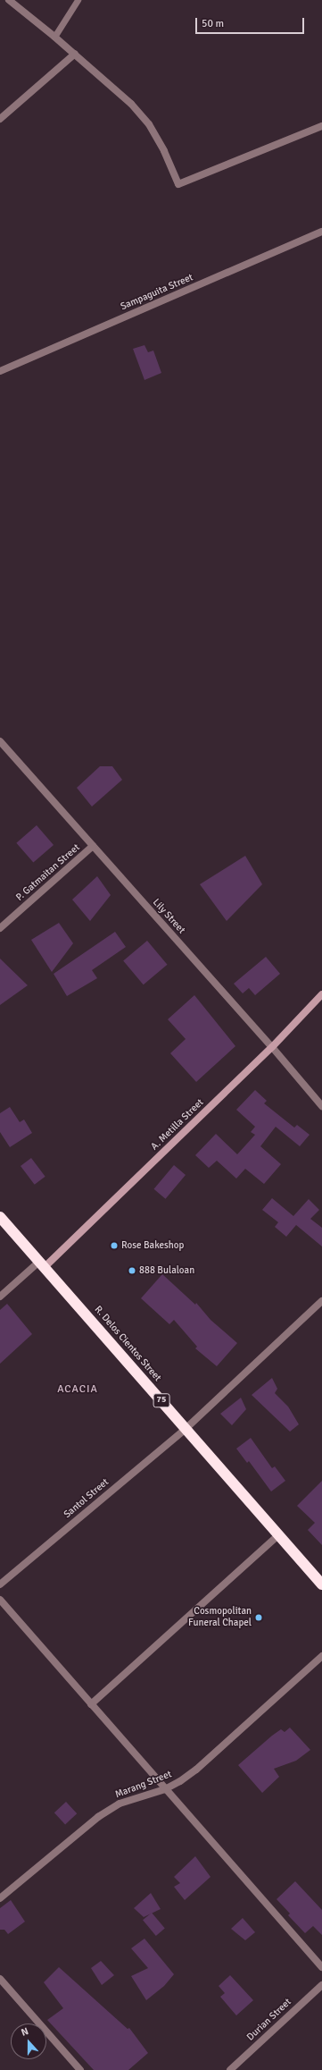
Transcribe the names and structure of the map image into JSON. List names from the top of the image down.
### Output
{
  "streets": {
    "highway": ["R. Delos Cientos Street", "75"],
    "main road": ["A. Metilla Street"],
    "street": [
      "Sampaguita Street",
      "P. Gatmaitan Street",
      "Lily Street",
      "Santol Street",
      "Marang Street",
      "Durian Street"
    ]
  },
  "crossings": [
    ["P. Gatmaitan Street", "Lily Street"],
    ["Lily Street", "A. Metilla Street"],
    ["A. Metilla Street", "R. Delos Cientos Street"],
    ["R. Delos Cientos Street", "Santol Street"]
  ],
  "districts": ["ACACIA"],
  "places": ["Rose Bakeshop", "888 Bulaloan", "Cosmopolitan Funeral Chapel"],
  "scale_bar": "50 m",
  "north": "top"
}
